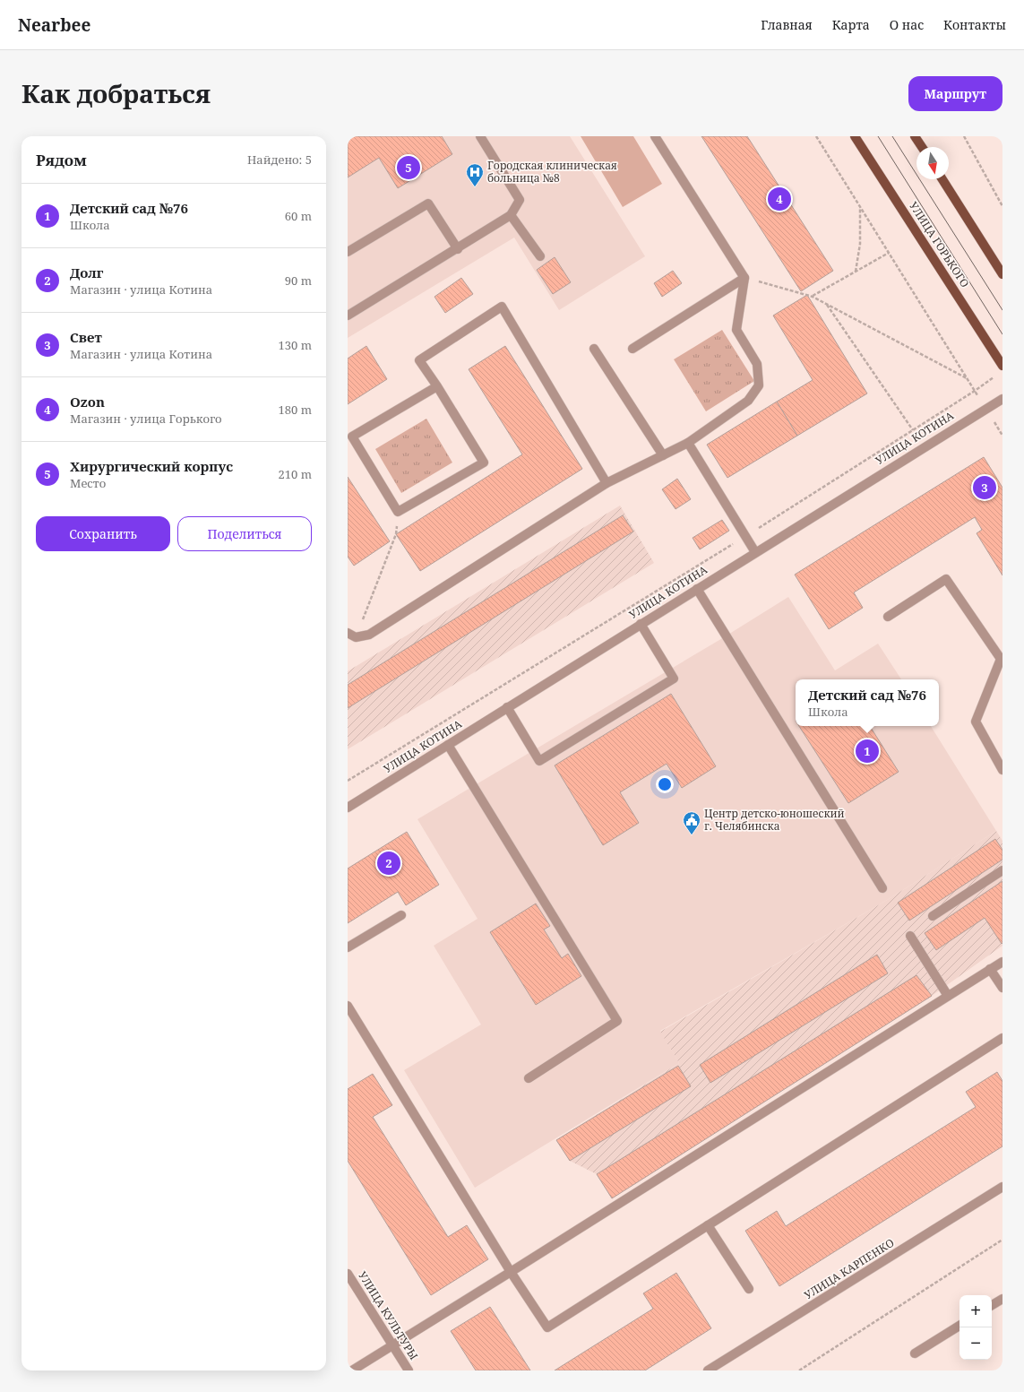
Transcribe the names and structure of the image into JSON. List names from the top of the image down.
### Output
{
  "streets": {
    "main road": ["УЛИЦА ГОРЬКОГО"],
    "street": ["УЛИЦА КОТИНА", "УЛИЦА КАРПЕНКО", "УЛИЦА КУЛЬТУРЫ"]
  },
  "places": {
    "hospital": ["Городская клиническая больница №8"],
    "public building": ["Центр детско-юношеский г. Челябинска"]
  },
  "north": "bottom",
  "page": {
    "header": "Nearbee",
    "nav": [
      "Главная",
      "Карта",
      "О нас",
      "Контакты"
    ],
    "title": "Как добраться",
    "buttons": [
      "Маршрут",
      ["Сохранить", "Поделиться"]
    ],
    "heading": ["Рядом", "Найдено: 5"],
    "pins": [
      "5",
      "4",
      "3",
      "1",
      "2"
    ],
    "list": [
      {
        "mark": "1",
        "name": "Детский сад №76",
        "note": "Школа",
        "value": "60 m"
      },
      {
        "mark": "2",
        "name": "Долг",
        "note": "Магазин · улица Котина",
        "value": "90 m"
      },
      {
        "mark": "3",
        "name": "Свет",
        "note": "Магазин · улица Котина",
        "value": "130 m"
      },
      {
        "mark": "4",
        "name": "Ozon",
        "note": "Магазин · улица Горького",
        "value": "180 m"
      },
      {
        "mark": "5",
        "name": "Хирургический корпус",
        "note": "Место",
        "value": "210 m"
      }
    ],
    "popup": ["Детский сад №76", "Школа"],
    "map_buttons": ["+", "−"]
  }
}
